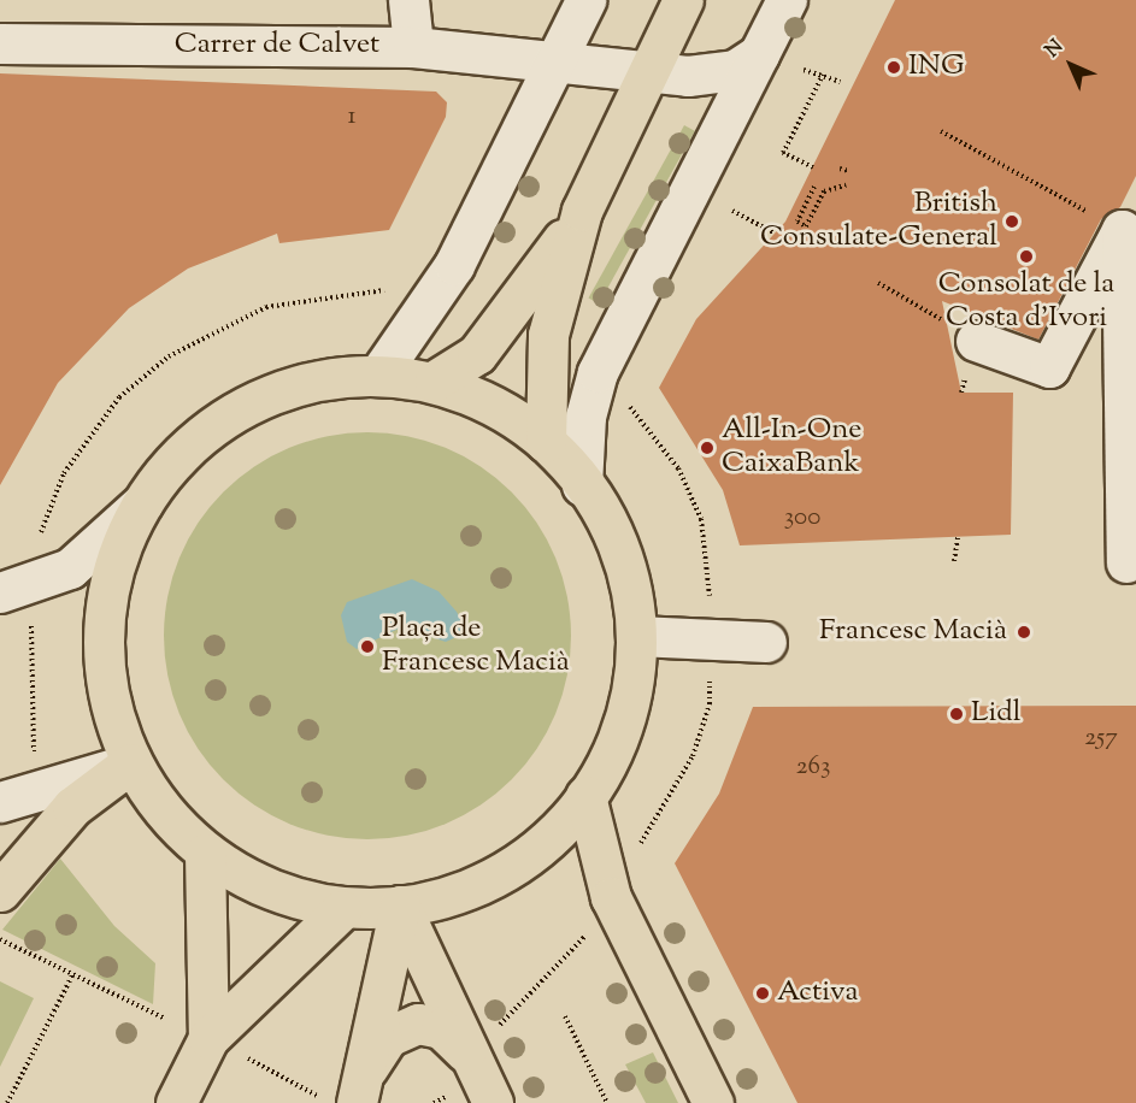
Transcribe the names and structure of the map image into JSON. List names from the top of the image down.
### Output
{
  "streets": {
    "street": ["Carrer de Calvet"]
  },
  "places": [
    "ING",
    "British Consulate-General",
    "Consolat de la Costa d'Ivori",
    "All-In-One CaixaBank",
    "Francesc Macià",
    "Plaça de Francesc Macià",
    "Lidl",
    "Activa"
  ],
  "house_numbers": [
    "1",
    "300",
    "257",
    "263"
  ],
  "north": "top left"
}
